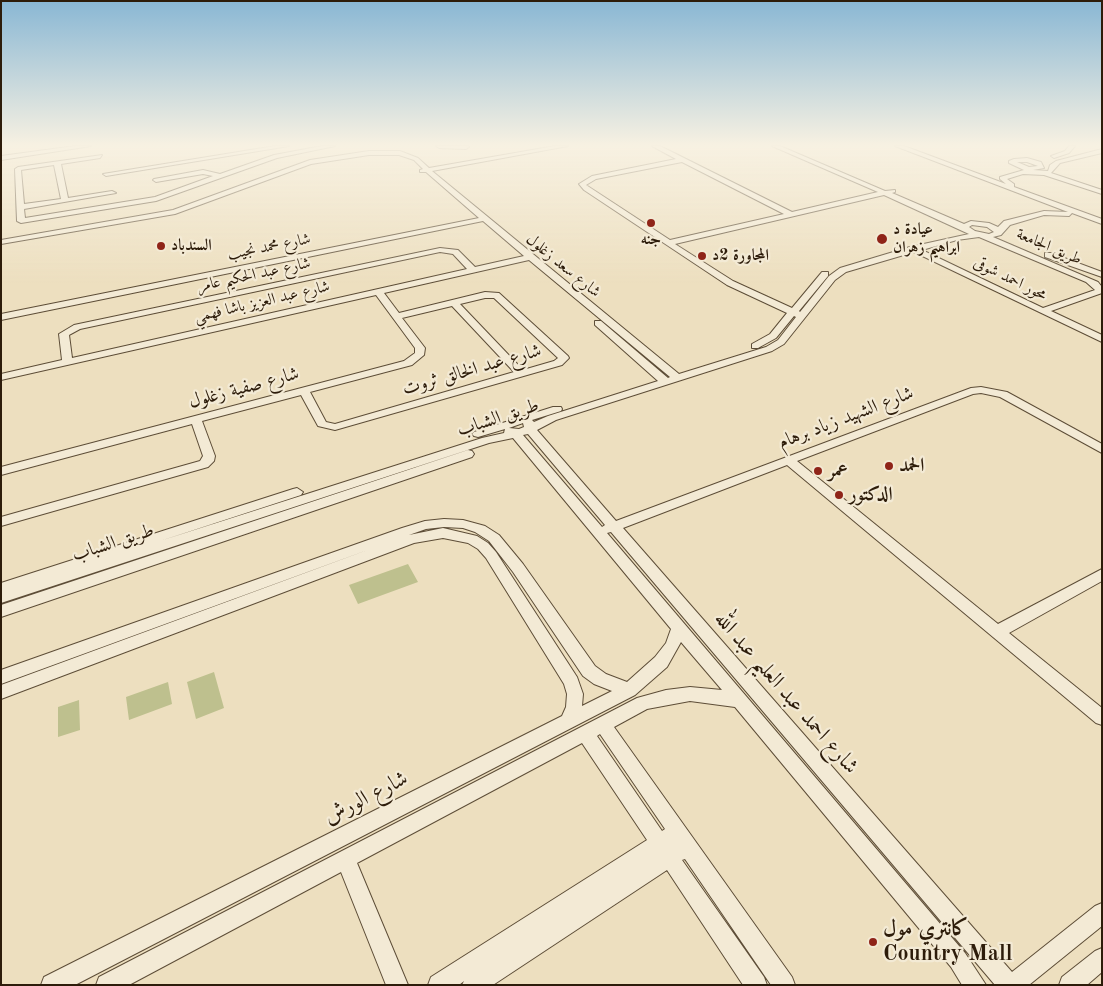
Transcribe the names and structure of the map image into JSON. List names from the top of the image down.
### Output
{
  "streets": {
    "street": [
      "شارع محمد نجيب",
      "طريق الجامعة",
      "شارع سعد زغلول",
      "شارع عبد الحكيم عامر",
      "محور احمد شوقى",
      "شارع عبد العزيز باشا فهمي",
      "شارع عبد الخالق ثروت",
      "شارع صفية زغلول",
      "طريق الشباب",
      "شارع الشهيد زياد برهام",
      "شارع احمد عبد العليم عبد الله",
      "شارع الورش"
    ]
  },
  "crossings": [
    ["شارع محمد نجيب", "شارع سعد زغلول"],
    ["طريق الجامعة", "طريق الشباب"],
    ["شارع سعد زغلول", "شارع عبد العزيز باشا فهمي"],
    ["شارع سعد زغلول", "طريق الشباب"],
    ["شارع عبد الحكيم عامر", "شارع عبد العزيز باشا فهمي"],
    ["محور احمد شوقى", "طريق الشباب"],
    ["شارع عبد العزيز باشا فهمي", "شارع صفية زغلول"],
    ["شارع عبد الخالق ثروت", "شارع صفية زغلول"],
    ["طريق الشباب", "شارع احمد عبد العليم عبد الله"],
    ["شارع الشهيد زياد برهام", "شارع احمد عبد العليم عبد الله"],
    ["شارع احمد عبد العليم عبد الله", "شارع الورش"]
  ],
  "places": [
    "جنه",
    "عيادة د ابراهيم زهران",
    "السندباد",
    "المجاورة 2د",
    "الحمد",
    "عمر",
    "الدكتور",
    "كانتري مول Country Mall"
  ]
}
